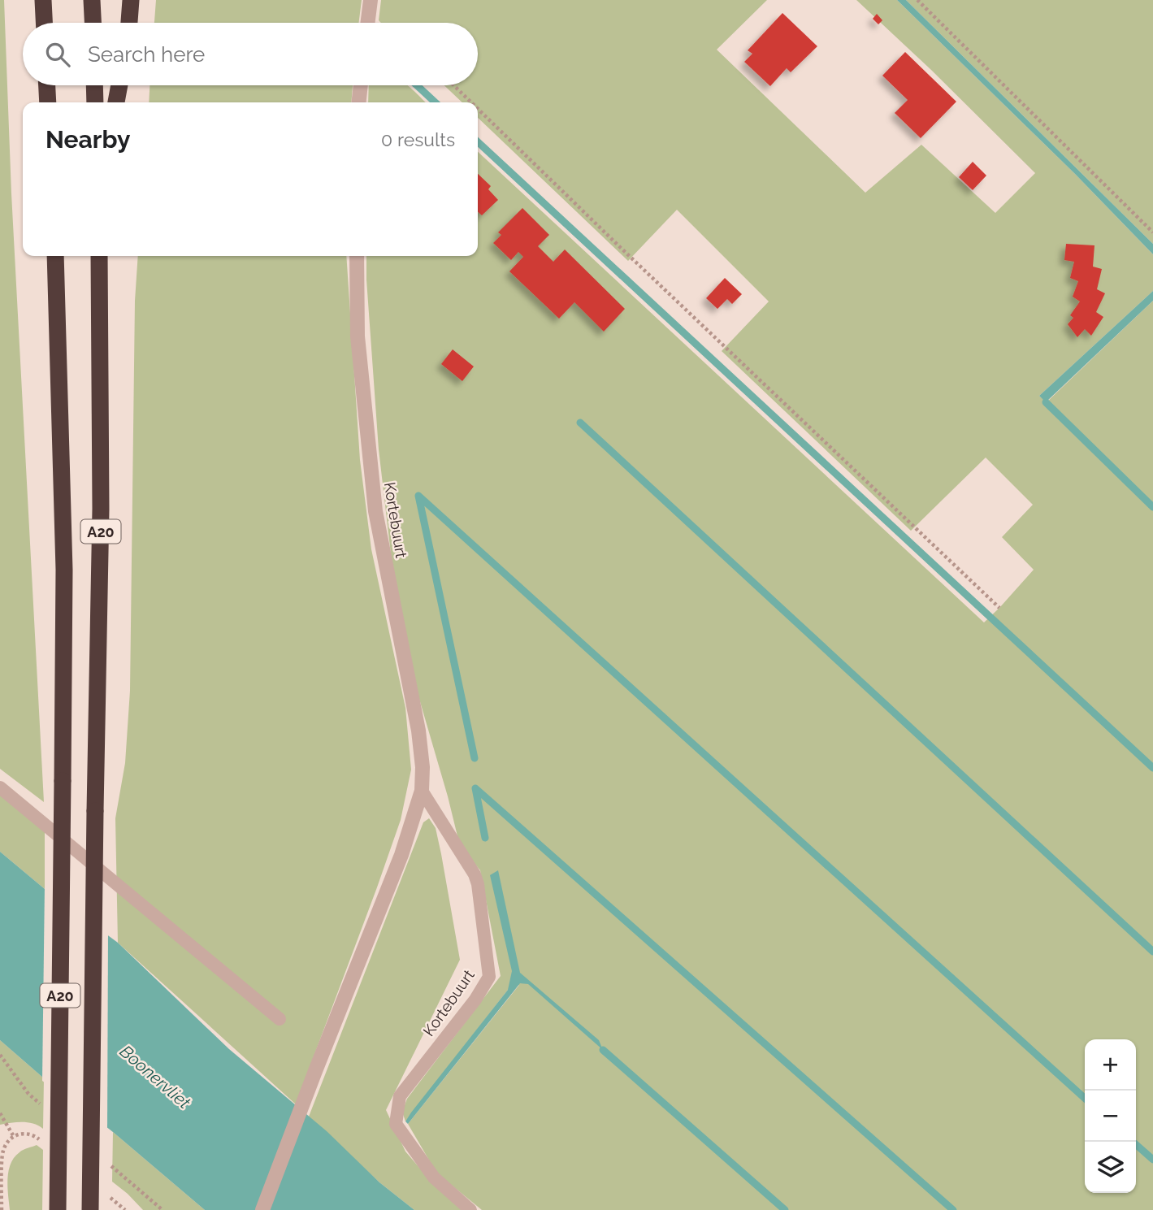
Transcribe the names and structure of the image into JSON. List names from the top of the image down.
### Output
{
  "streets": {
    "highway": ["A20"],
    "street": ["Kortebuurt"]
  },
  "water": ["Boonervliet"],
  "page": {
    "search": "Search here",
    "heading": ["Nearby", "0 results"],
    "map_buttons": ["+", "−"]
  }
}
